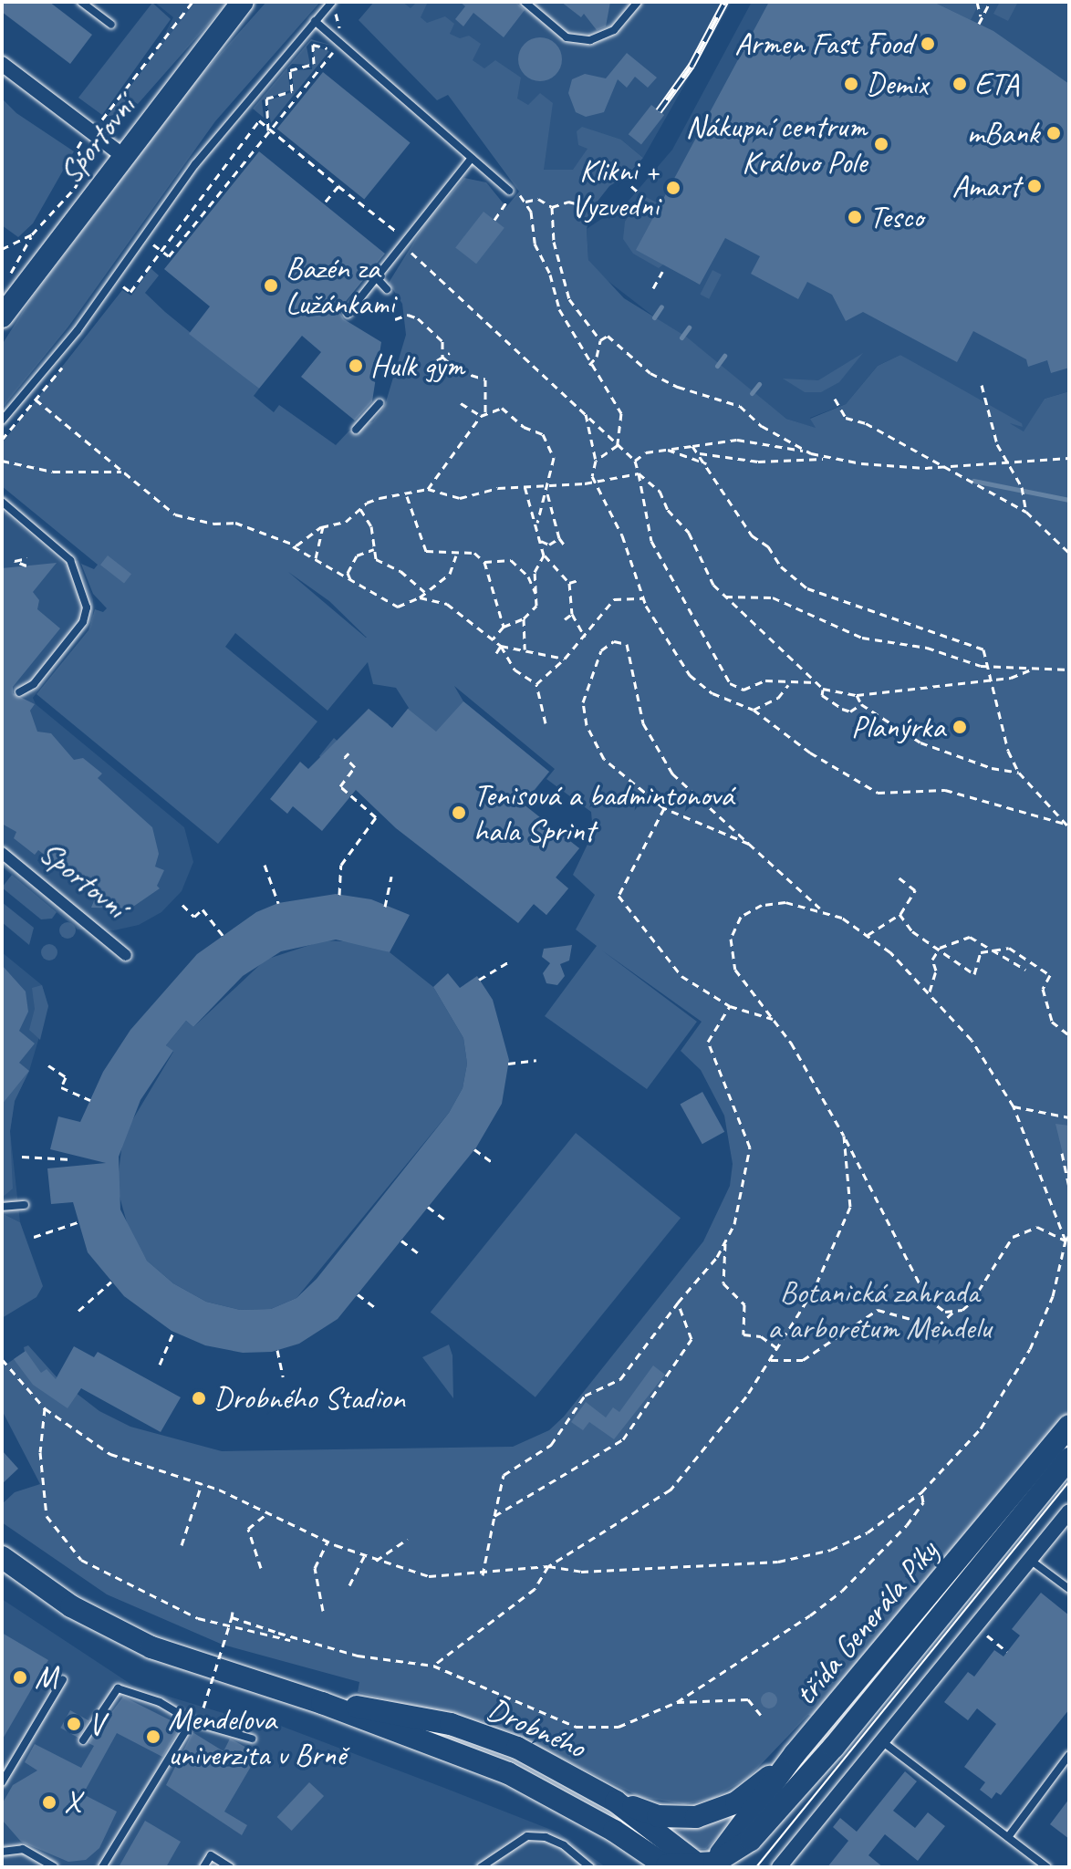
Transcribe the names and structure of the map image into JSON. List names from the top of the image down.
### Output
{
  "streets": {
    "main road": ["Sportovní", "třída Generála Píky", "Drobného"]
  },
  "crossings": [
    ["třída Generála Píky", "Drobného"]
  ],
  "parks": ["Botanická zahrada a arboretum Mendelu"],
  "places": [
    "Armen Fast Food",
    "Demix",
    "ETA",
    "mBank",
    "Nákupní centrum Královo Pole",
    "Amart",
    "Klikni + Vyzvedni",
    "Tesco",
    "Bazén za Lužánkami",
    "Hulk gym",
    "Planýrka",
    "Tenisová a badmintonová hala Sprint",
    "Drobného Stadion",
    "M",
    "V",
    "Mendelova univerzita v Brně",
    "X"
  ]
}
